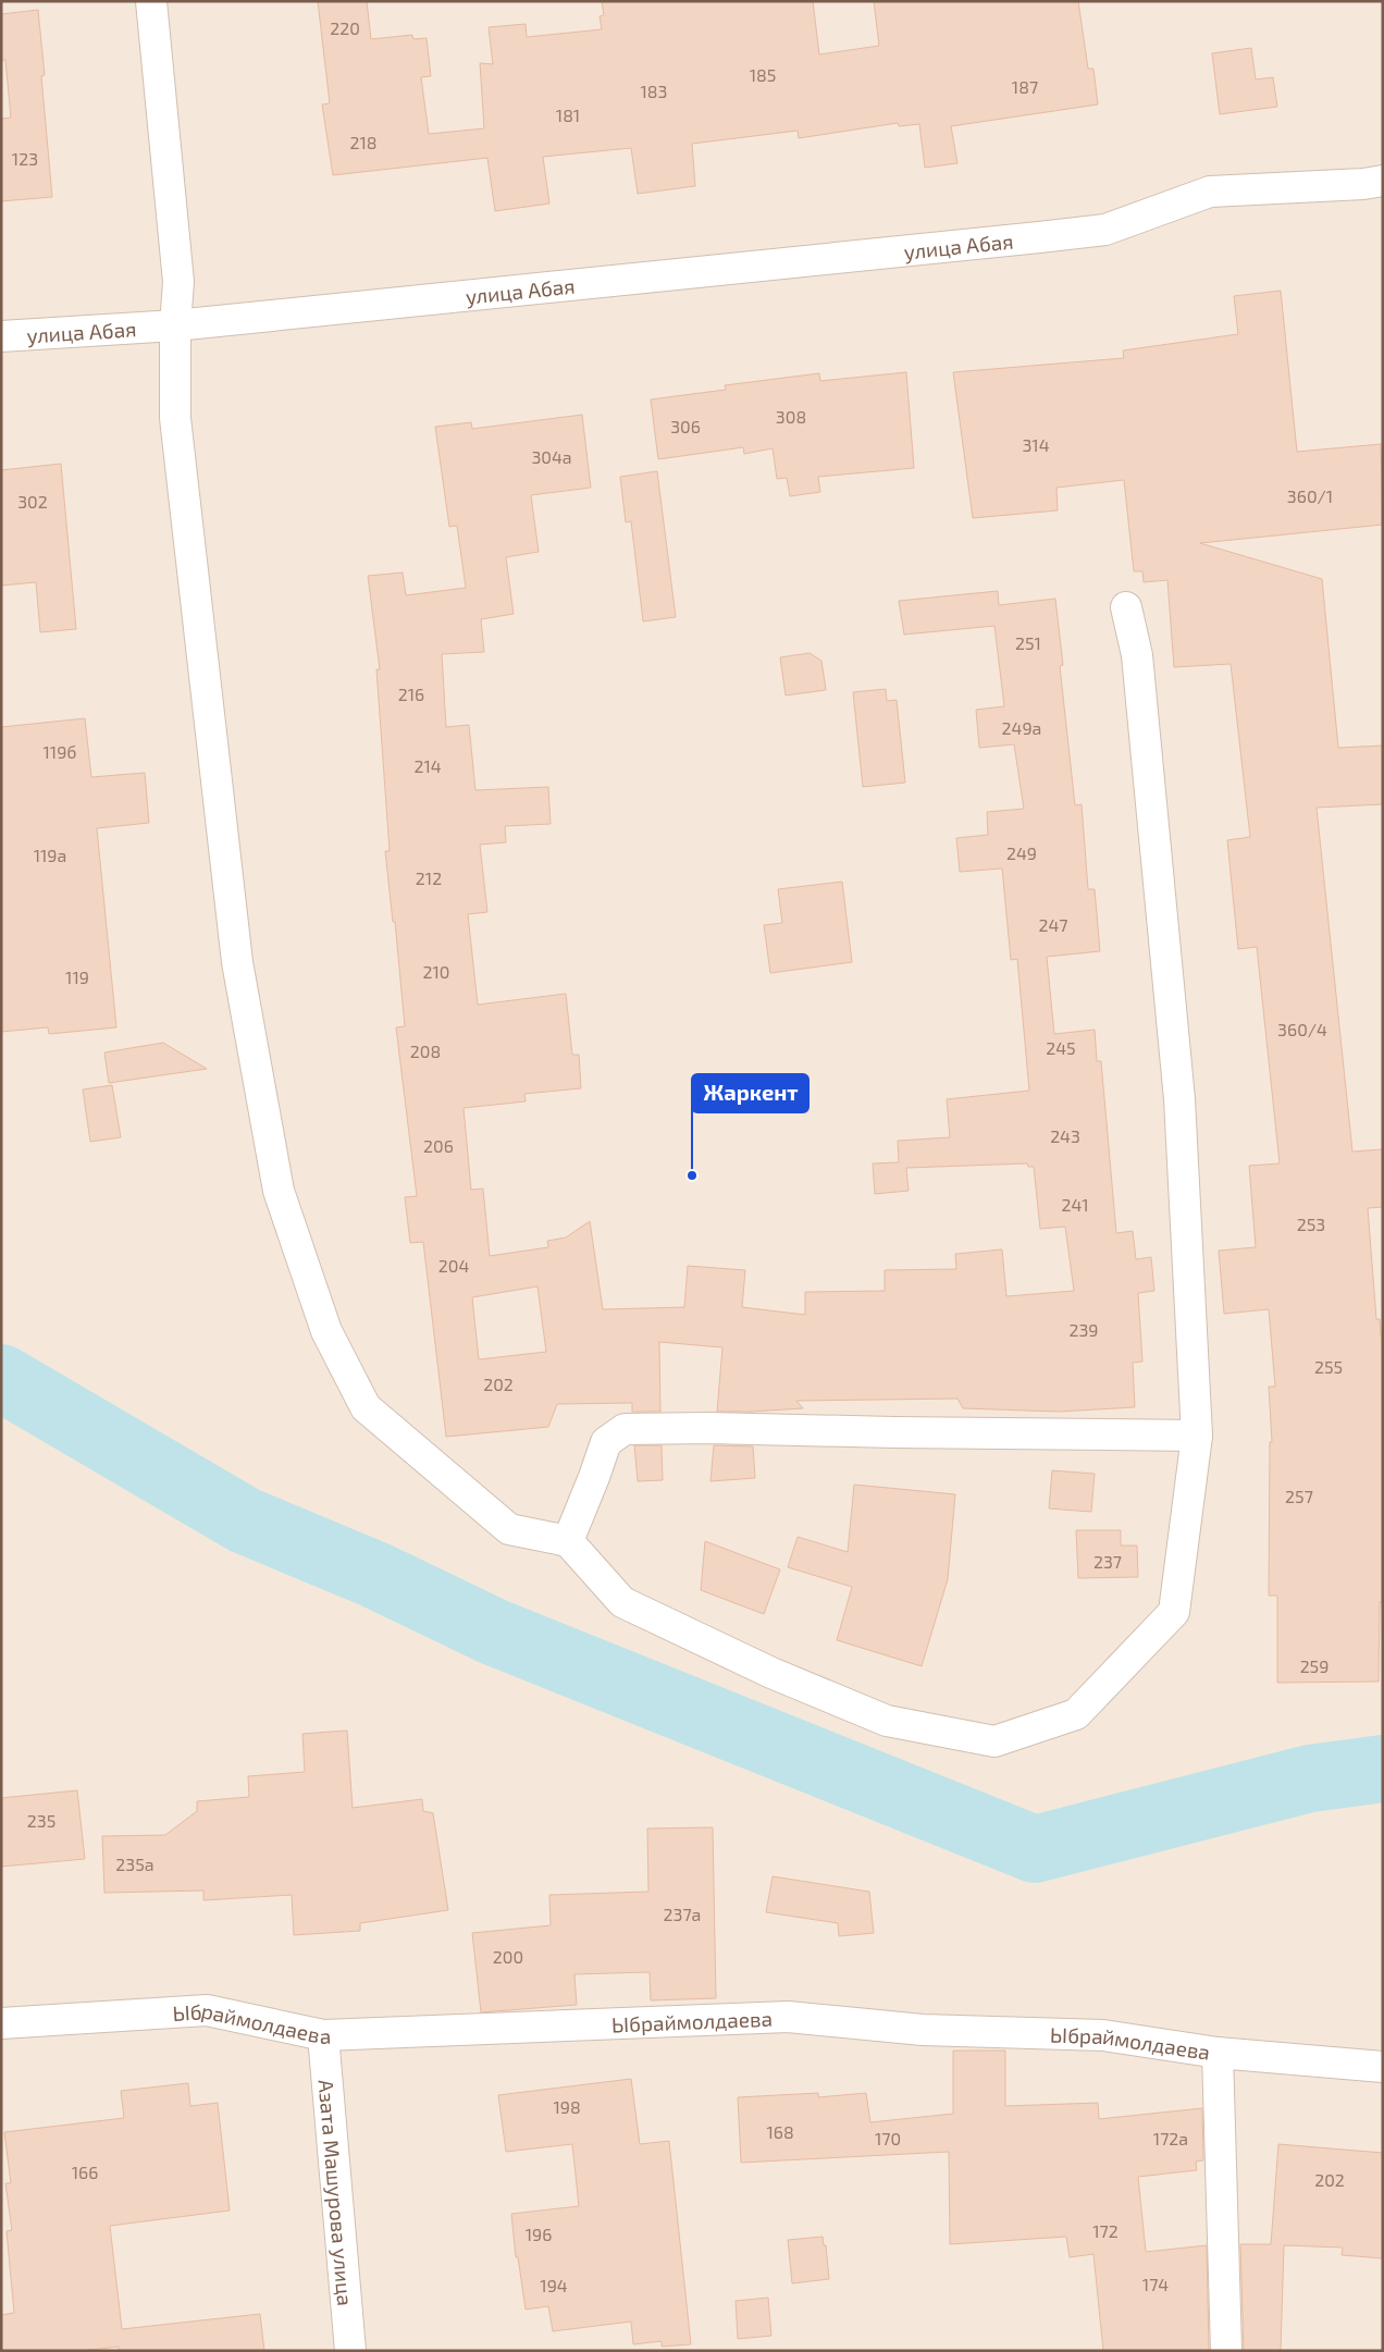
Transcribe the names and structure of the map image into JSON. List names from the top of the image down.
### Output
{
  "streets": {
    "street": ["улица Абая", "Ыбраймолдаева", "Азата Машурова улица"]
  },
  "crossings": [
    ["Ыбраймолдаева", "Азата Машурова улица"]
  ],
  "places": ["Жаркент"],
  "house_numbers": [
    "220",
    "185",
    "187",
    "183",
    "181",
    "218",
    "123",
    "308",
    "306",
    "314",
    "304а",
    "360/1",
    "302",
    "251",
    "216",
    "249а",
    "119б",
    "214",
    "249",
    "119а",
    "212",
    "247",
    "210",
    "119",
    "360/4",
    "245",
    "208",
    "243",
    "206",
    "241",
    "253",
    "204",
    "239",
    "255",
    "202",
    "257",
    "237",
    "259",
    "235",
    "235а",
    "237а",
    "200",
    "198",
    "168",
    "170",
    "172а",
    "166",
    "202",
    "172",
    "196",
    "174",
    "194"
  ]
}
